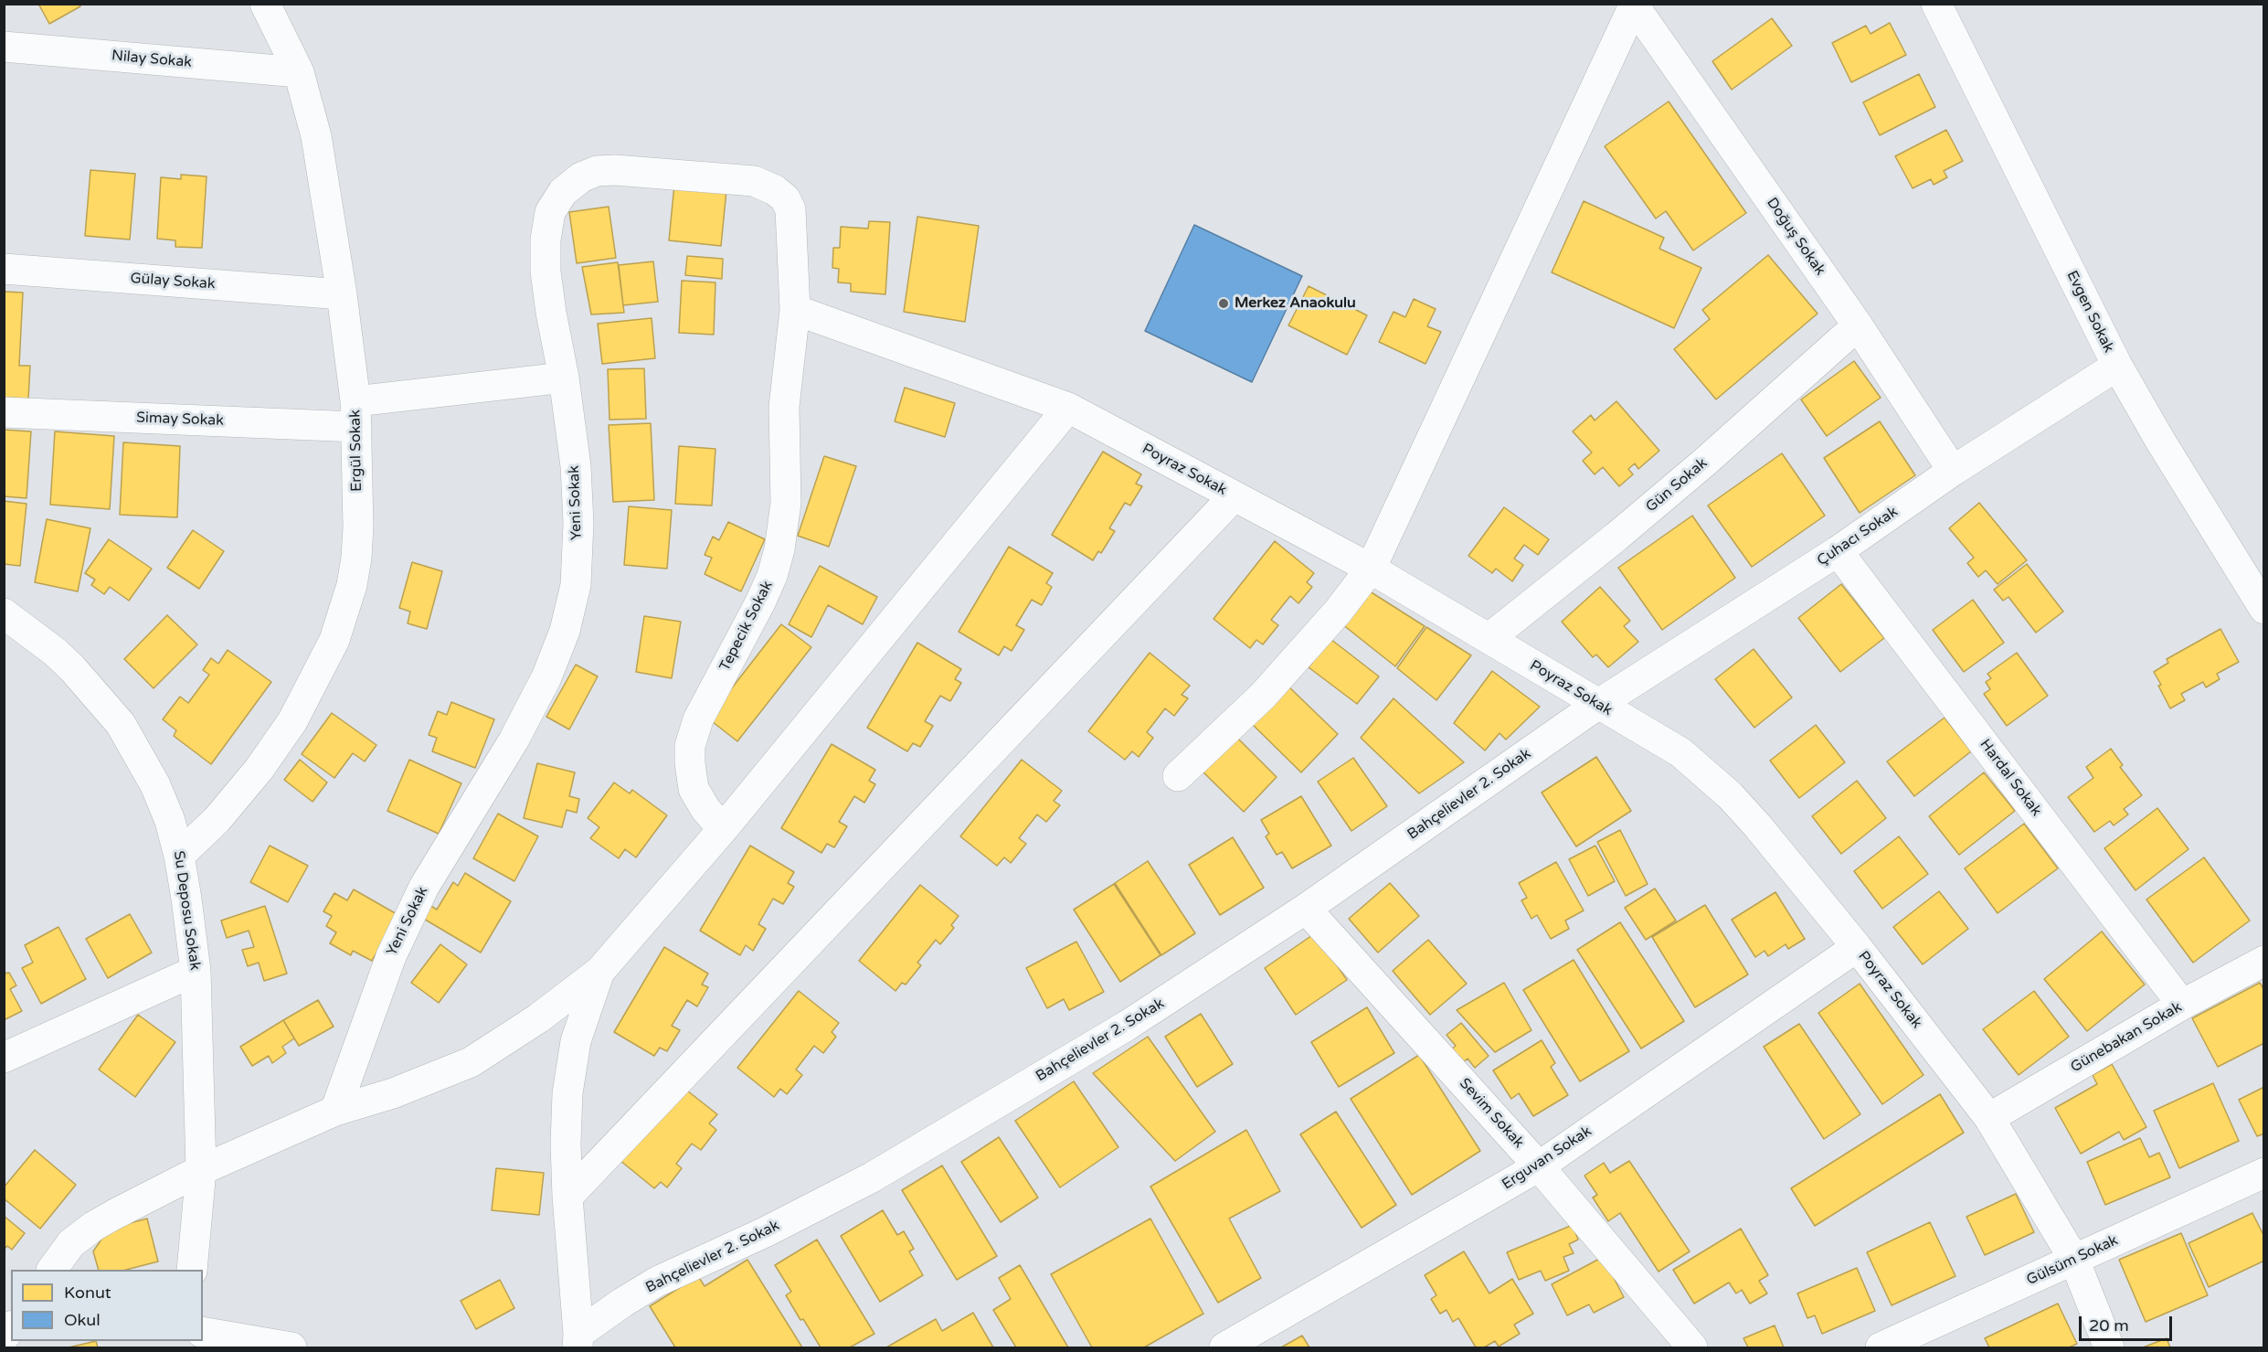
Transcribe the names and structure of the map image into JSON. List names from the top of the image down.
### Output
{
  "streets": {
    "street": [
      "Nilay Sokak",
      "Doğuş Sokak",
      "Gülay Sokak",
      "Evgen Sokak",
      "Simay Sokak",
      "Ergül Sokak",
      "Poyraz Sokak",
      "Gün Sokak",
      "Yeni Sokak",
      "Çuhacı Sokak",
      "Tepecik Sokak",
      "Hardal Sokak",
      "Bahçelievler 2. Sokak",
      "Su Deposu Sokak",
      "Günebakan Sokak",
      "Sevim Sokak",
      "Erguvan Sokak",
      "Gülsüm Sokak"
    ]
  },
  "crossings": [
    ["Nilay Sokak", "Ergül Sokak"],
    ["Doğuş Sokak", "Gün Sokak"],
    ["Doğuş Sokak", "Çuhacı Sokak"],
    ["Gülay Sokak", "Ergül Sokak"],
    ["Evgen Sokak", "Çuhacı Sokak"],
    ["Simay Sokak", "Ergül Sokak"],
    ["Simay Sokak", "Yeni Sokak"],
    ["Ergül Sokak", "Su Deposu Sokak"],
    ["Poyraz Sokak", "Gün Sokak"],
    ["Poyraz Sokak", "Yeni Sokak"],
    ["Poyraz Sokak", "Çuhacı Sokak"],
    ["Poyraz Sokak", "Tepecik Sokak"],
    ["Poyraz Sokak", "Bahçelievler 2. Sokak"],
    ["Poyraz Sokak", "Günebakan Sokak"],
    ["Poyraz Sokak", "Erguvan Sokak"],
    ["Poyraz Sokak", "Gülsüm Sokak"],
    ["Yeni Sokak", "Tepecik Sokak"],
    ["Çuhacı Sokak", "Hardal Sokak"],
    ["Çuhacı Sokak", "Bahçelievler 2. Sokak"],
    ["Hardal Sokak", "Günebakan Sokak"],
    ["Bahçelievler 2. Sokak", "Sevim Sokak"],
    ["Sevim Sokak", "Erguvan Sokak"]
  ],
  "places": ["Merkez Anaokulu"],
  "legend": ["Konut", "Okul"],
  "scale_bar": "20 m"
}
